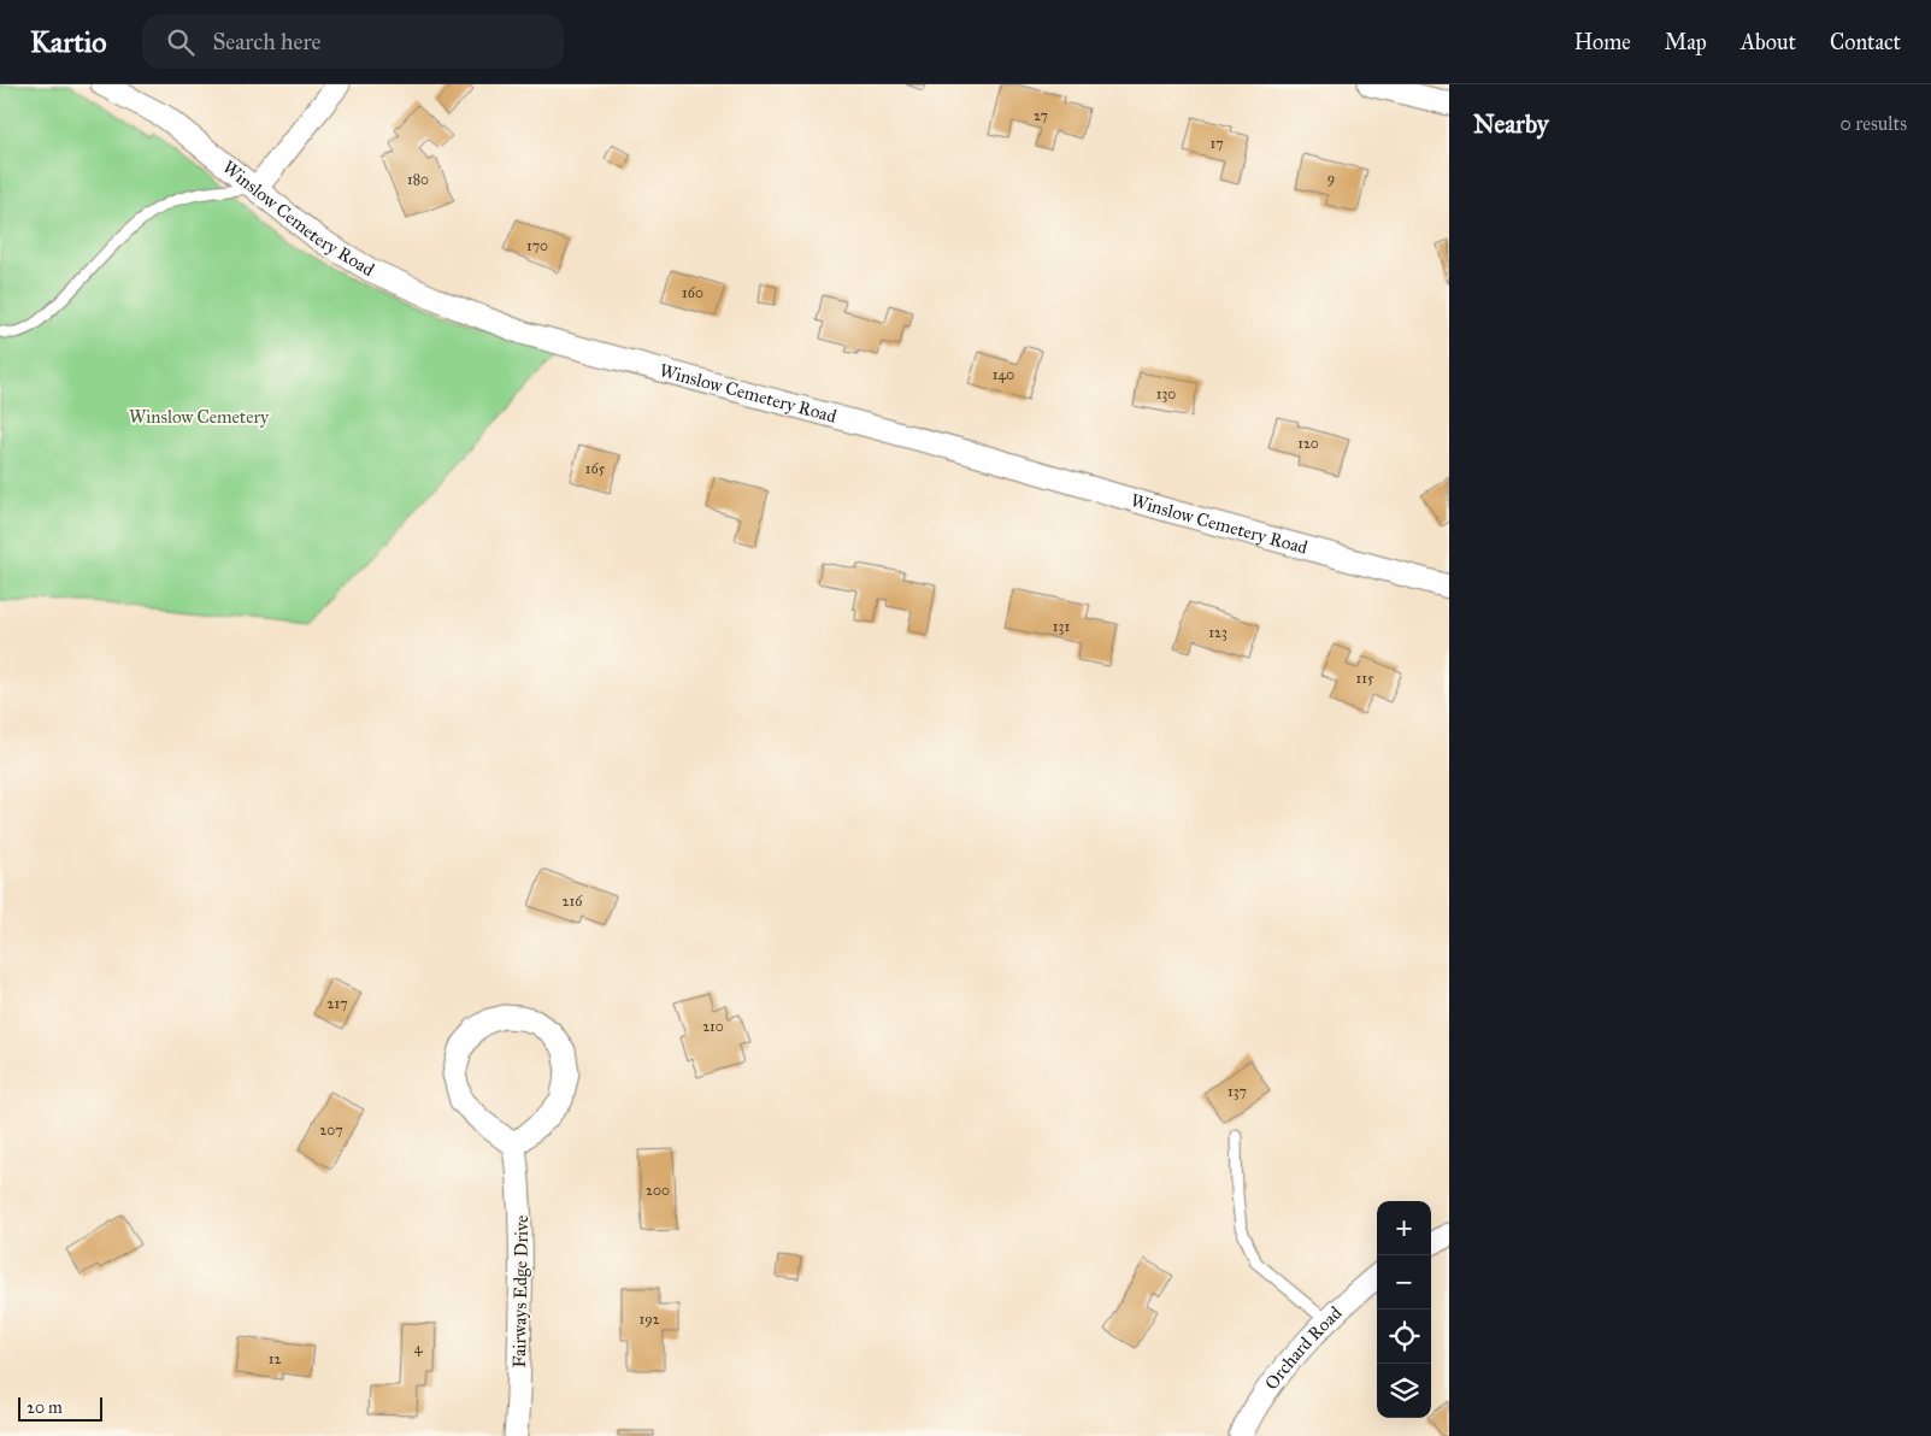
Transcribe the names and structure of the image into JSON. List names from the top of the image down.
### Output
{
  "streets": {
    "street": ["Winslow Cemetery Road", "Fairways Edge Drive", "Orchard Road"]
  },
  "parks": ["Winslow Cemetery"],
  "house_numbers": [
    "27",
    "17",
    "9",
    "180",
    "170",
    "160",
    "140",
    "130",
    "120",
    "165",
    "131",
    "123",
    "115",
    "216",
    "217",
    "210",
    "137",
    "207",
    "200",
    "192",
    "4",
    "12"
  ],
  "scale_bar": "20 m",
  "page": {
    "header": "Kartio",
    "search": "Search here",
    "nav": [
      "Home",
      "Map",
      "About",
      "Contact"
    ],
    "heading": ["Nearby", "0 results"],
    "map_buttons": ["+", "−"],
    "scale": "20 m"
  }
}
